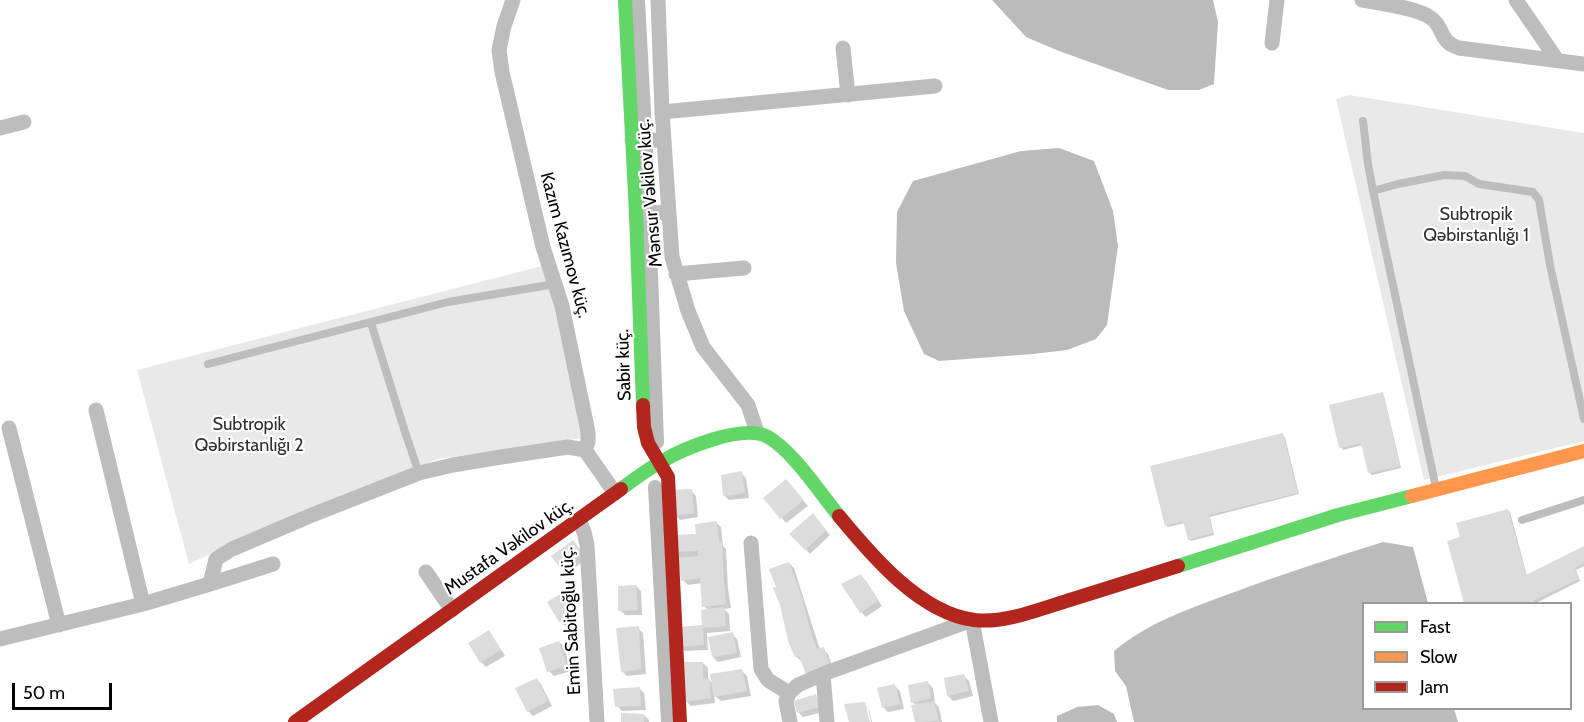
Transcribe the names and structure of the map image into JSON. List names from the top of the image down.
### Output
{
  "streets": {
    "street": [
      "Mənsur Vəkilov küç.",
      "Kazım Kazımov küç.",
      "Sabir küç.",
      "Mustafa Vəkilov küç.",
      "Emin Sabitoğlu küç."
    ]
  },
  "crossings": [
    ["Mənsur Vəkilov küç.", "Mustafa Vəkilov küç."],
    ["Sabir küç.", "Mustafa Vəkilov küç."],
    ["Mustafa Vəkilov küç.", "Emin Sabitoğlu küç."]
  ],
  "parks": ["Subtropik Qəbirstanlığı 1", "Subtropik Qəbirstanlığı 2"],
  "legend": ["Fast", "Slow", "Jam"],
  "scale_bar": "50 m"
}
